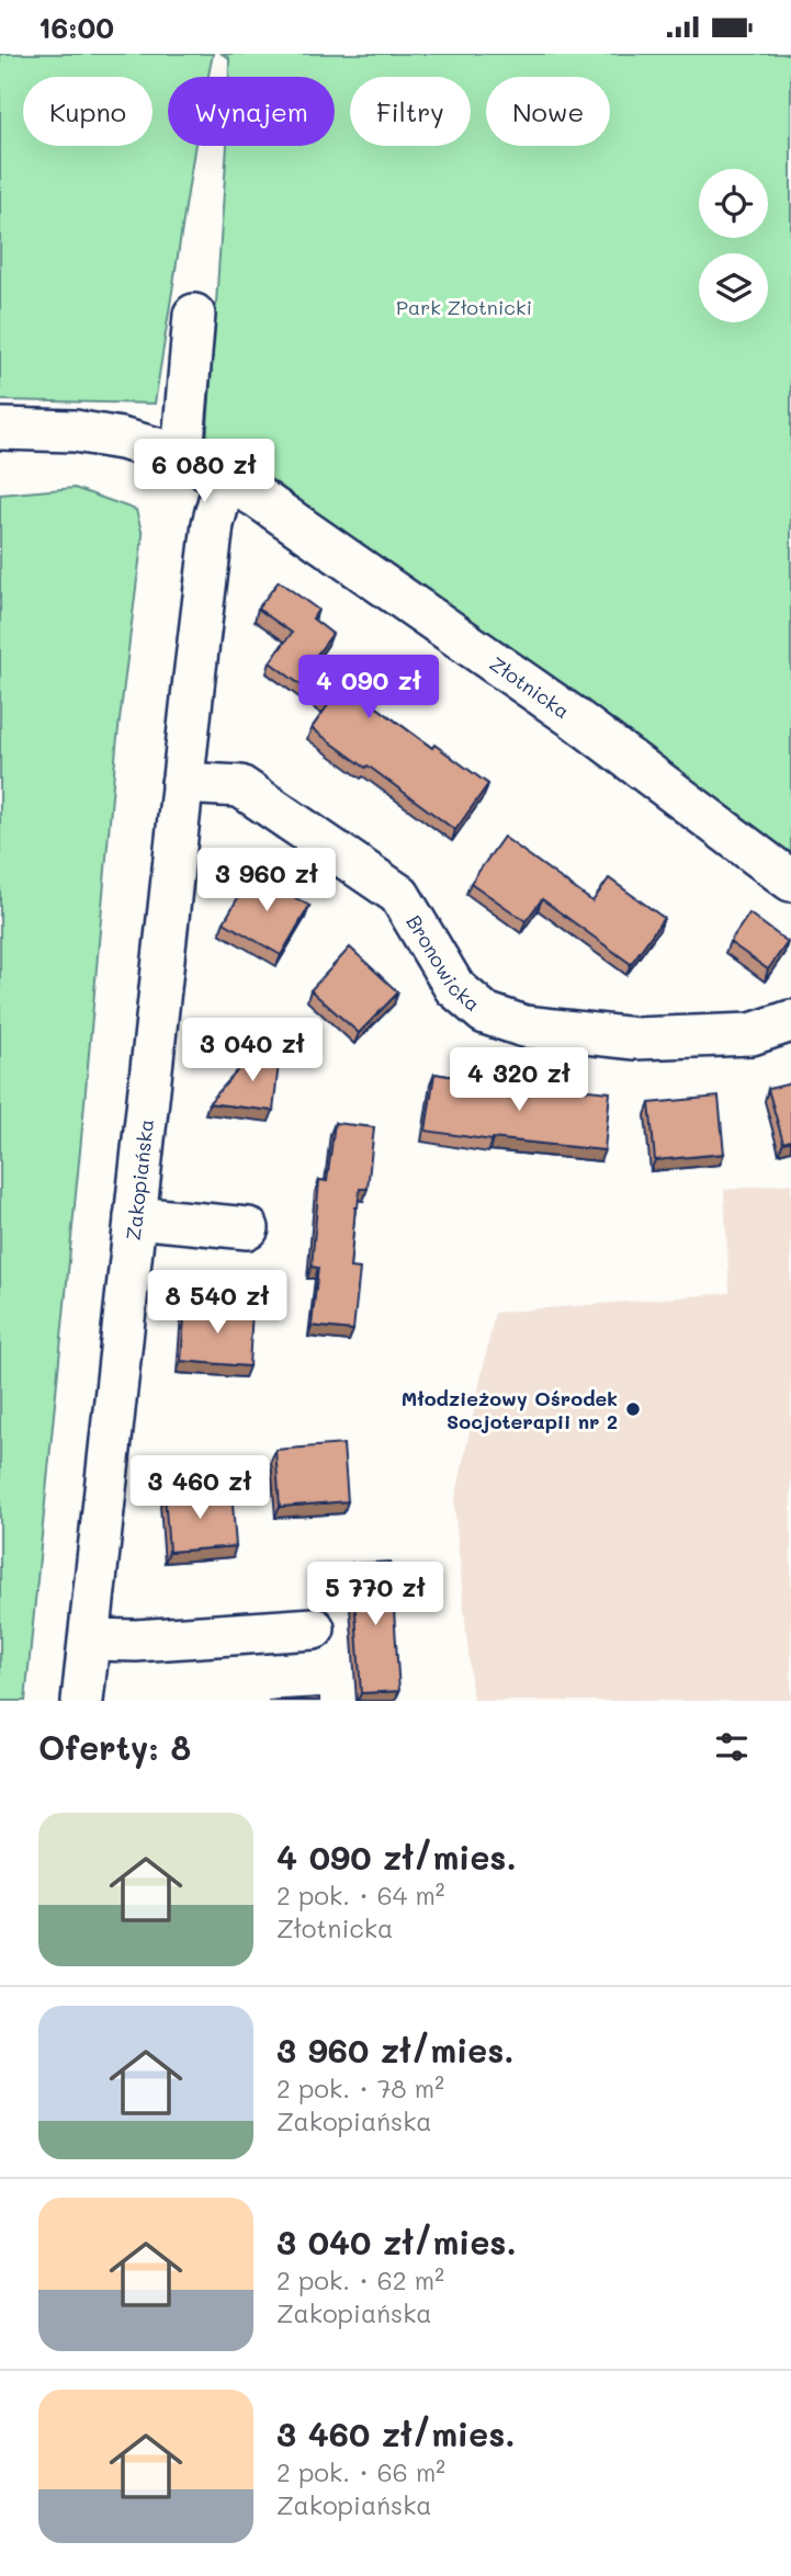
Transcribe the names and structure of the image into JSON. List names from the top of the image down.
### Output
{
  "streets": {
    "street": ["Złotnicka", "Bronowicka", "Zakopiańska"]
  },
  "crossings": [
    ["Złotnicka", "Zakopiańska"],
    ["Bronowicka", "Zakopiańska"]
  ],
  "parks": ["Park Złotnicki"],
  "places": ["Młodzieżowy Ośrodek Socjoterapii nr 2"],
  "page": {
    "status": "16:00",
    "chip": [
      "Kupno",
      "Wynajem",
      "Filtry",
      "Nowe"
    ],
    "price": [
      "6 080 zł",
      "4 090 zł",
      "3 960 zł",
      "3 040 zł",
      "4 320 zł",
      "8 540 zł",
      "3 460 zł",
      "5 770 zł"
    ],
    "heading": "Oferty: 8",
    "list": [
      {
        "name": "4 090 zł/mies.",
        "note": "2 pok. · 64 m² · Złotnicka"
      },
      {
        "name": "3 960 zł/mies.",
        "note": "2 pok. · 78 m² · Zakopiańska"
      },
      {
        "name": "3 040 zł/mies.",
        "note": "2 pok. · 62 m² · Zakopiańska"
      },
      {
        "name": "3 460 zł/mies.",
        "note": "2 pok. · 66 m² · Zakopiańska"
      }
    ]
  }
}
